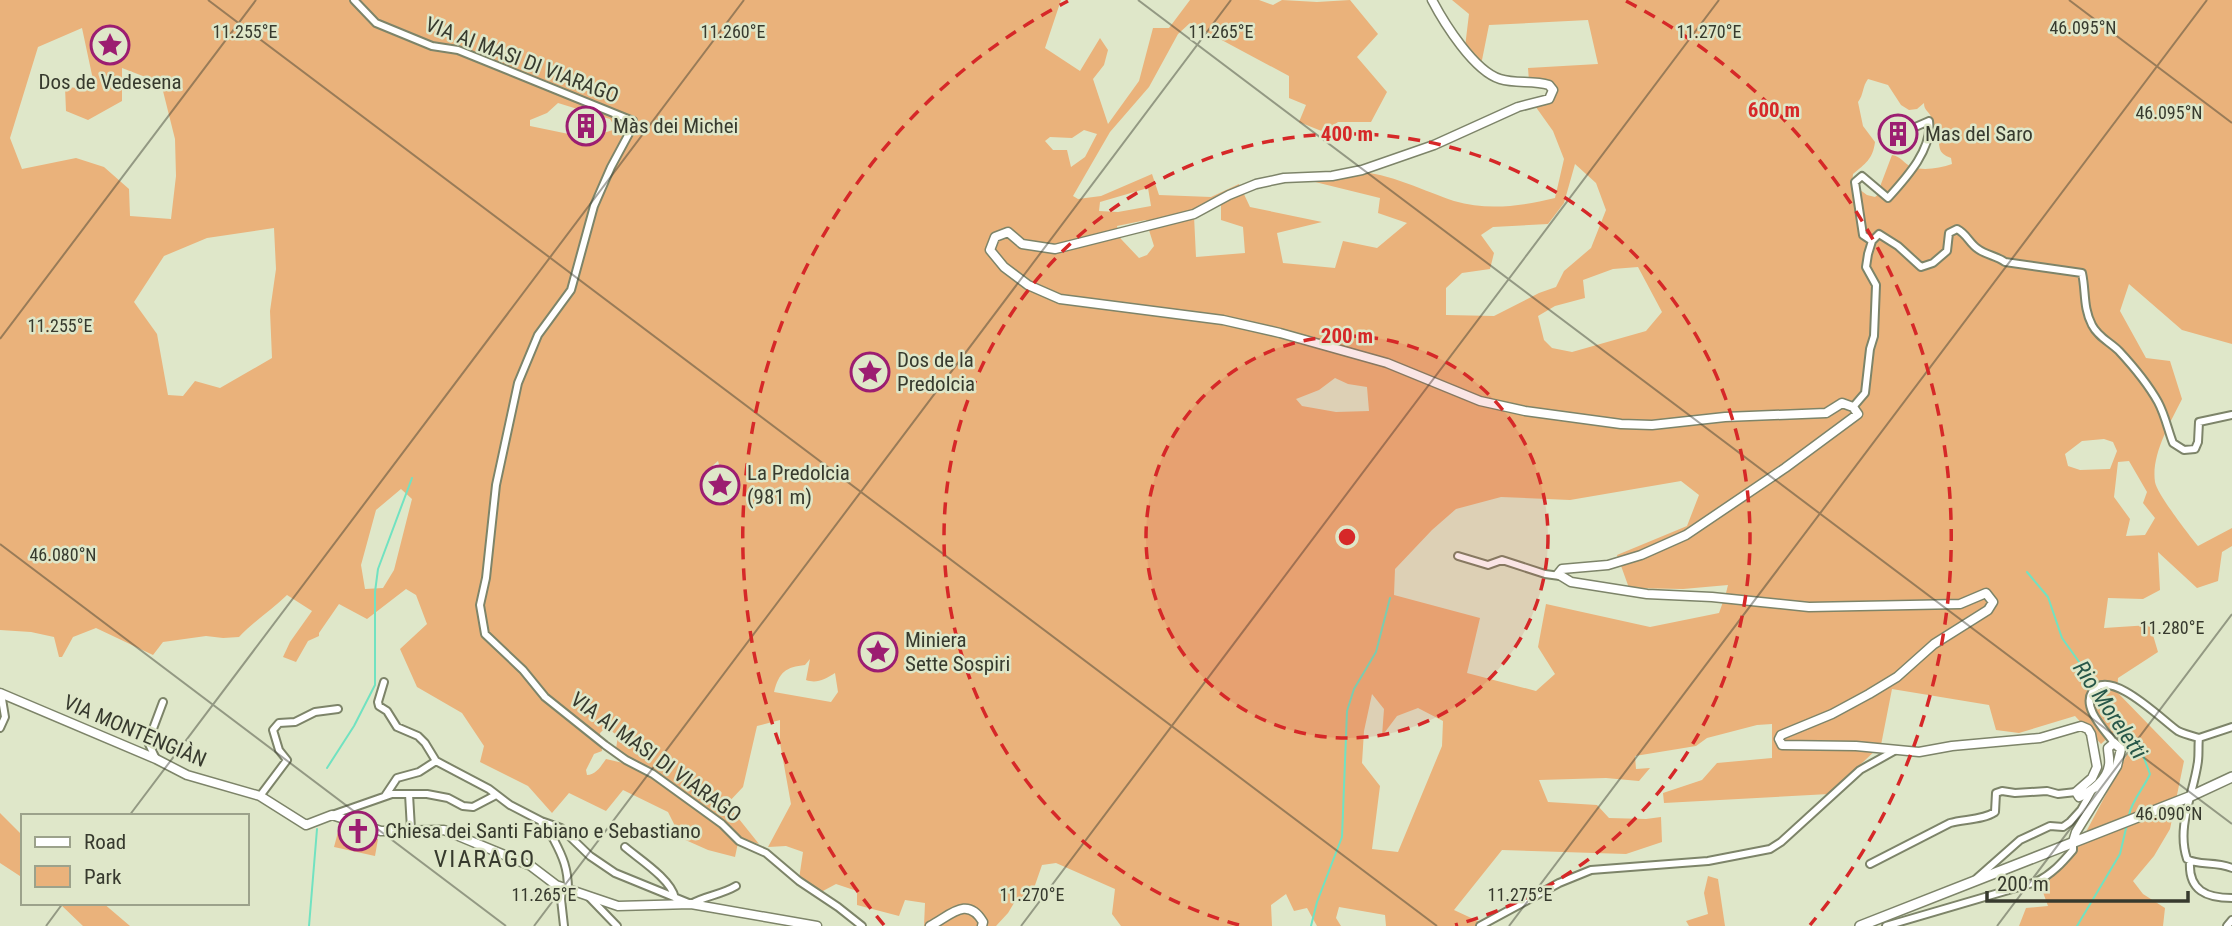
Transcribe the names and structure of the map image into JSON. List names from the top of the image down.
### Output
{
  "streets": {
    "street": ["VIA AI MASI DI VIARAGO", "VIA MONTENGIÀN"]
  },
  "districts": ["VIARAGO"],
  "water": ["Rio Moreletti"],
  "places": {
    "place": [
      "Dos de Vedesena",
      "Dos de la Predolcia",
      "La Predolcia (981 m)",
      "Miniera Sette Sospiri"
    ],
    "building": ["Màs dei Michei", "Mas del Saro"],
    "church": ["Chiesa dei Santi Fabiano e Sebastiano"]
  },
  "legend": ["Road", "Park"],
  "scale_bar": "200 m",
  "coordinates": [
    "46.095°N",
    "11.255°E",
    "11.260°E",
    "11.265°E",
    "11.270°E",
    "46.080°N",
    "11.280°E",
    "46.090°N",
    "11.275°E"
  ],
  "rings": ["600 m", "400 m", "200 m"]
}
